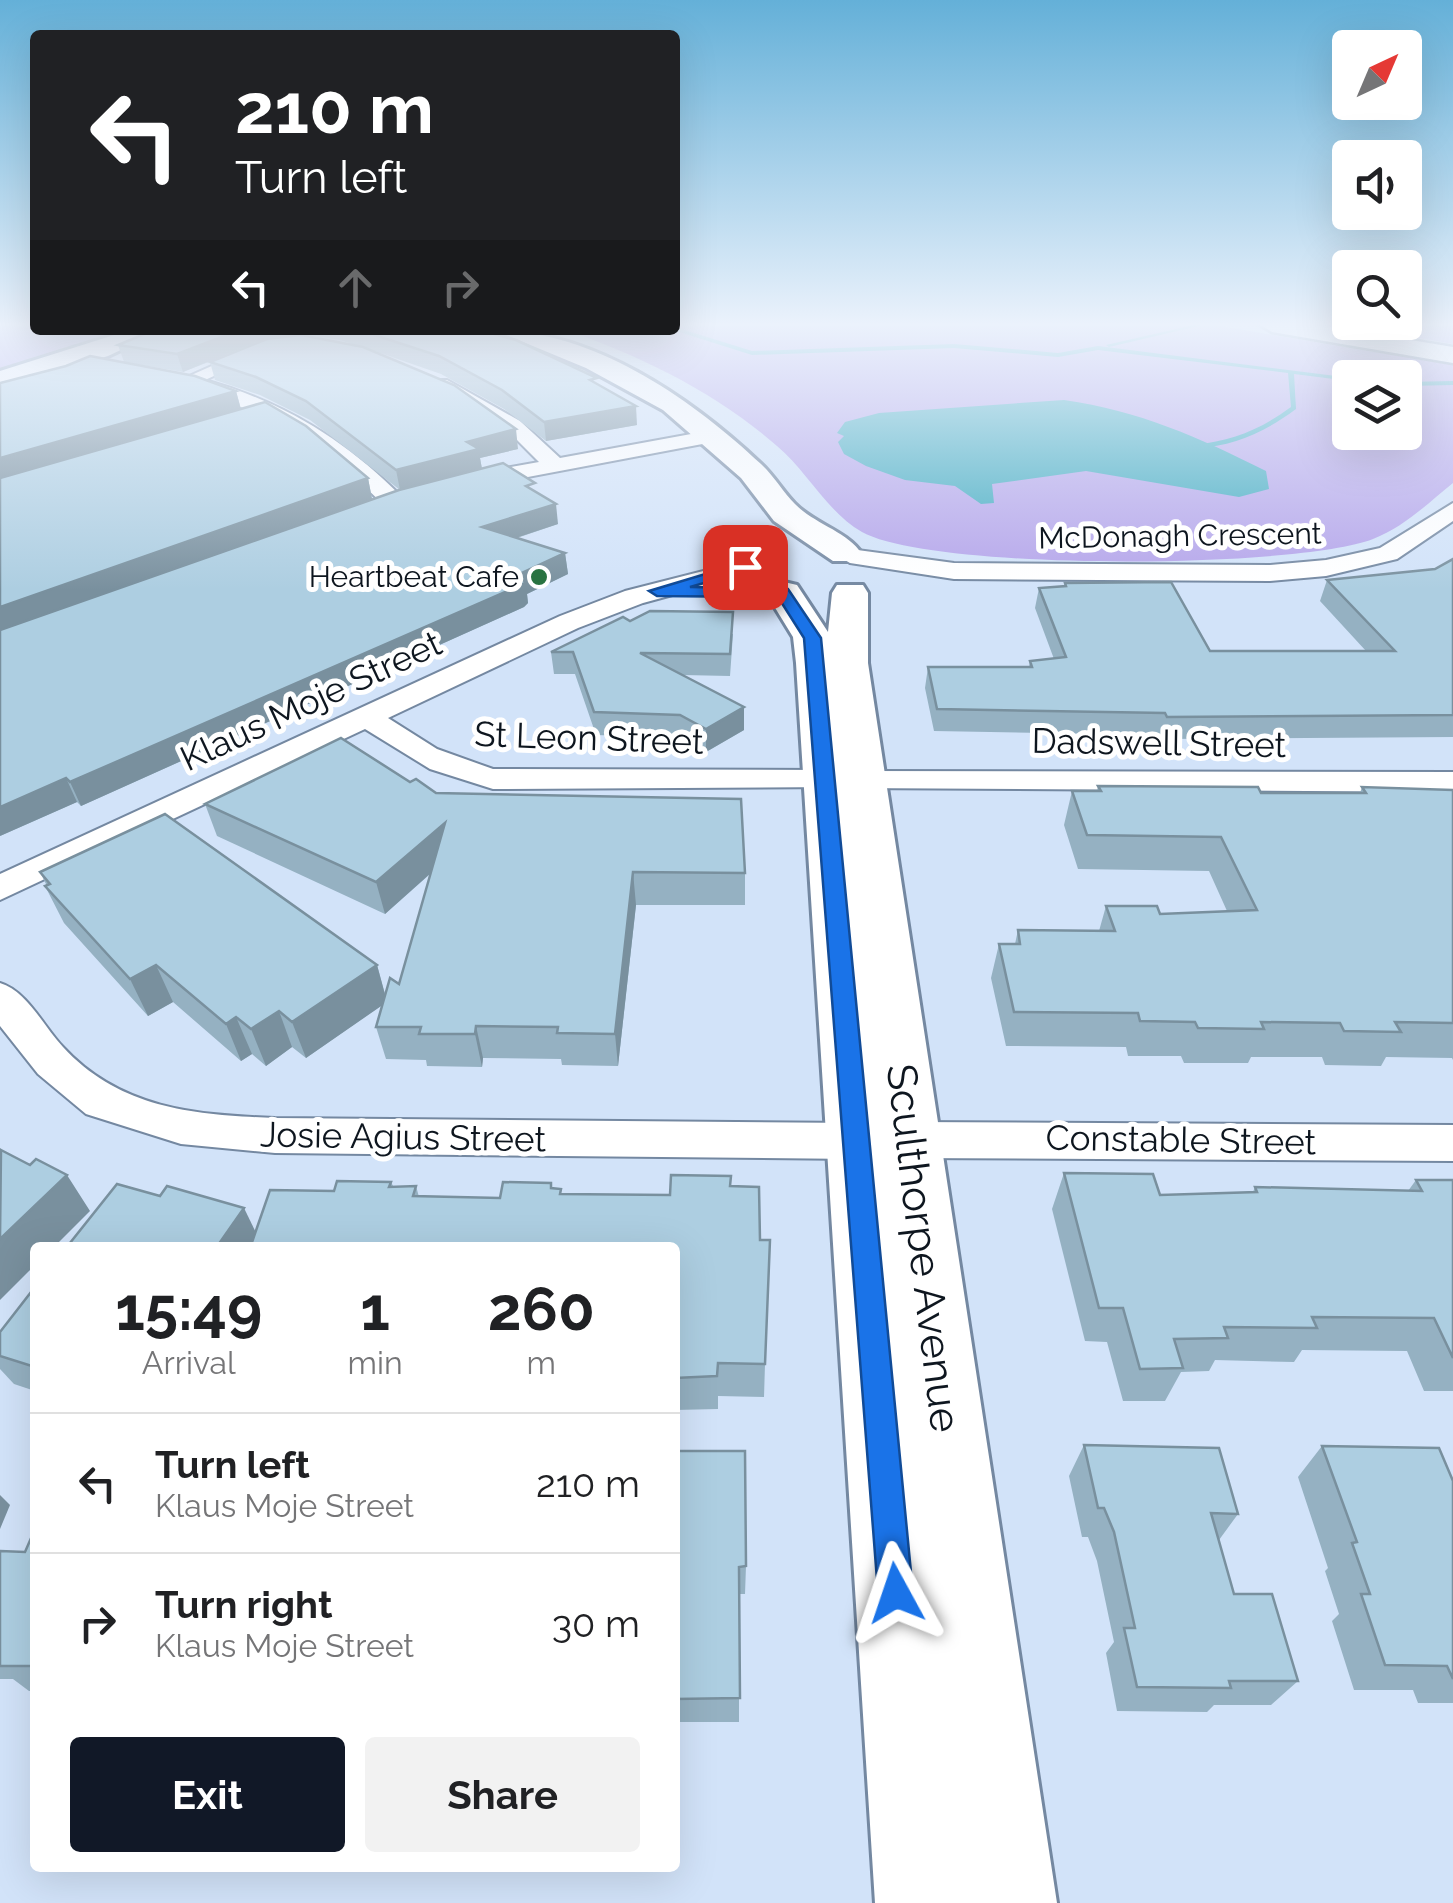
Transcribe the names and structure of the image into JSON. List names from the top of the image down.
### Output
{
  "streets": {
    "street": [
      "McDonagh Crescent",
      "Klaus Moje Street",
      "St Leon Street",
      "Dadswell Street",
      "Josie Agius Street",
      "Constable Street",
      "Sculthorpe Avenue"
    ]
  },
  "crossings": [
    ["McDonagh Crescent", "Sculthorpe Avenue"],
    ["Klaus Moje Street", "St Leon Street"],
    ["Klaus Moje Street", "Sculthorpe Avenue"],
    ["St Leon Street", "Dadswell Street"],
    ["St Leon Street", "Sculthorpe Avenue"],
    ["Dadswell Street", "Sculthorpe Avenue"],
    ["Josie Agius Street", "Constable Street"],
    ["Josie Agius Street", "Sculthorpe Avenue"],
    ["Constable Street", "Sculthorpe Avenue"]
  ],
  "places": ["Heartbeat Cafe"],
  "north": "top right",
  "page": {
    "turn": ["210 m", "Turn left"],
    "eta": [
      "15:49",
      "Arrival",
      "1",
      "min",
      "260",
      "m"
    ],
    "list": [
      {
        "name": "Turn left",
        "note": "Klaus Moje Street",
        "value": "210 m"
      },
      {
        "name": "Turn right",
        "note": "Klaus Moje Street",
        "value": "30 m"
      }
    ],
    "buttons": ["Exit", "Share"]
  }
}
